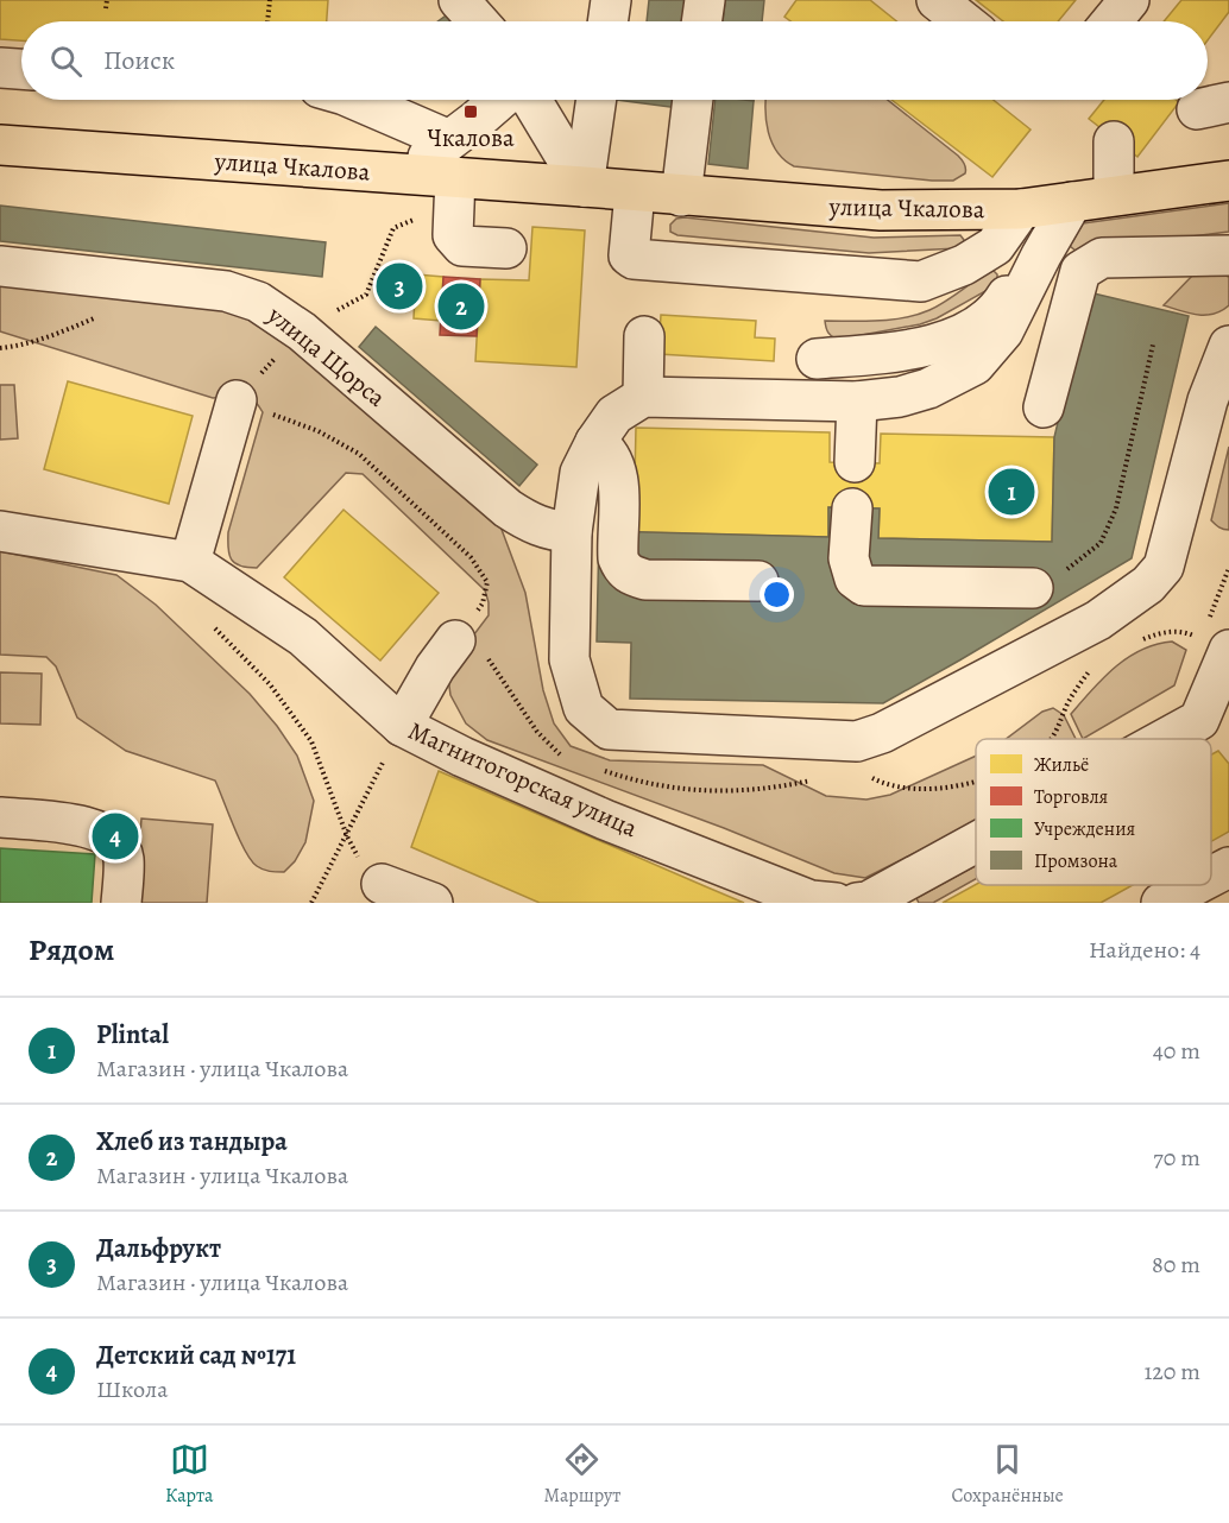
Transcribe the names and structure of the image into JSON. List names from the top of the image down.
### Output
{
  "streets": {
    "main road": ["улица Чкалова"],
    "street": ["улица Щорса", "Магнитогорская улица"]
  },
  "places": {
    "transit": ["Чкалова"]
  },
  "legend": [
    "Жильё",
    "Торговля",
    "Учреждения",
    "Промзона"
  ],
  "page": {
    "search": "Поиск",
    "pins": [
      "3",
      "2",
      "1",
      "4"
    ],
    "heading": ["Рядом", "Найдено: 4"],
    "list": [
      {
        "mark": "1",
        "name": "Plintal",
        "note": "Магазин · улица Чкалова",
        "value": "40 m"
      },
      {
        "mark": "2",
        "name": "Хлеб из тандыра",
        "note": "Магазин · улица Чкалова",
        "value": "70 m"
      },
      {
        "mark": "3",
        "name": "Дальфрукт",
        "note": "Магазин · улица Чкалова",
        "value": "80 m"
      },
      {
        "mark": "4",
        "name": "Детский сад №171",
        "note": "Школа",
        "value": "120 m"
      }
    ],
    "nav": ["Карта", "Маршрут", "Сохранённые"]
  }
}
